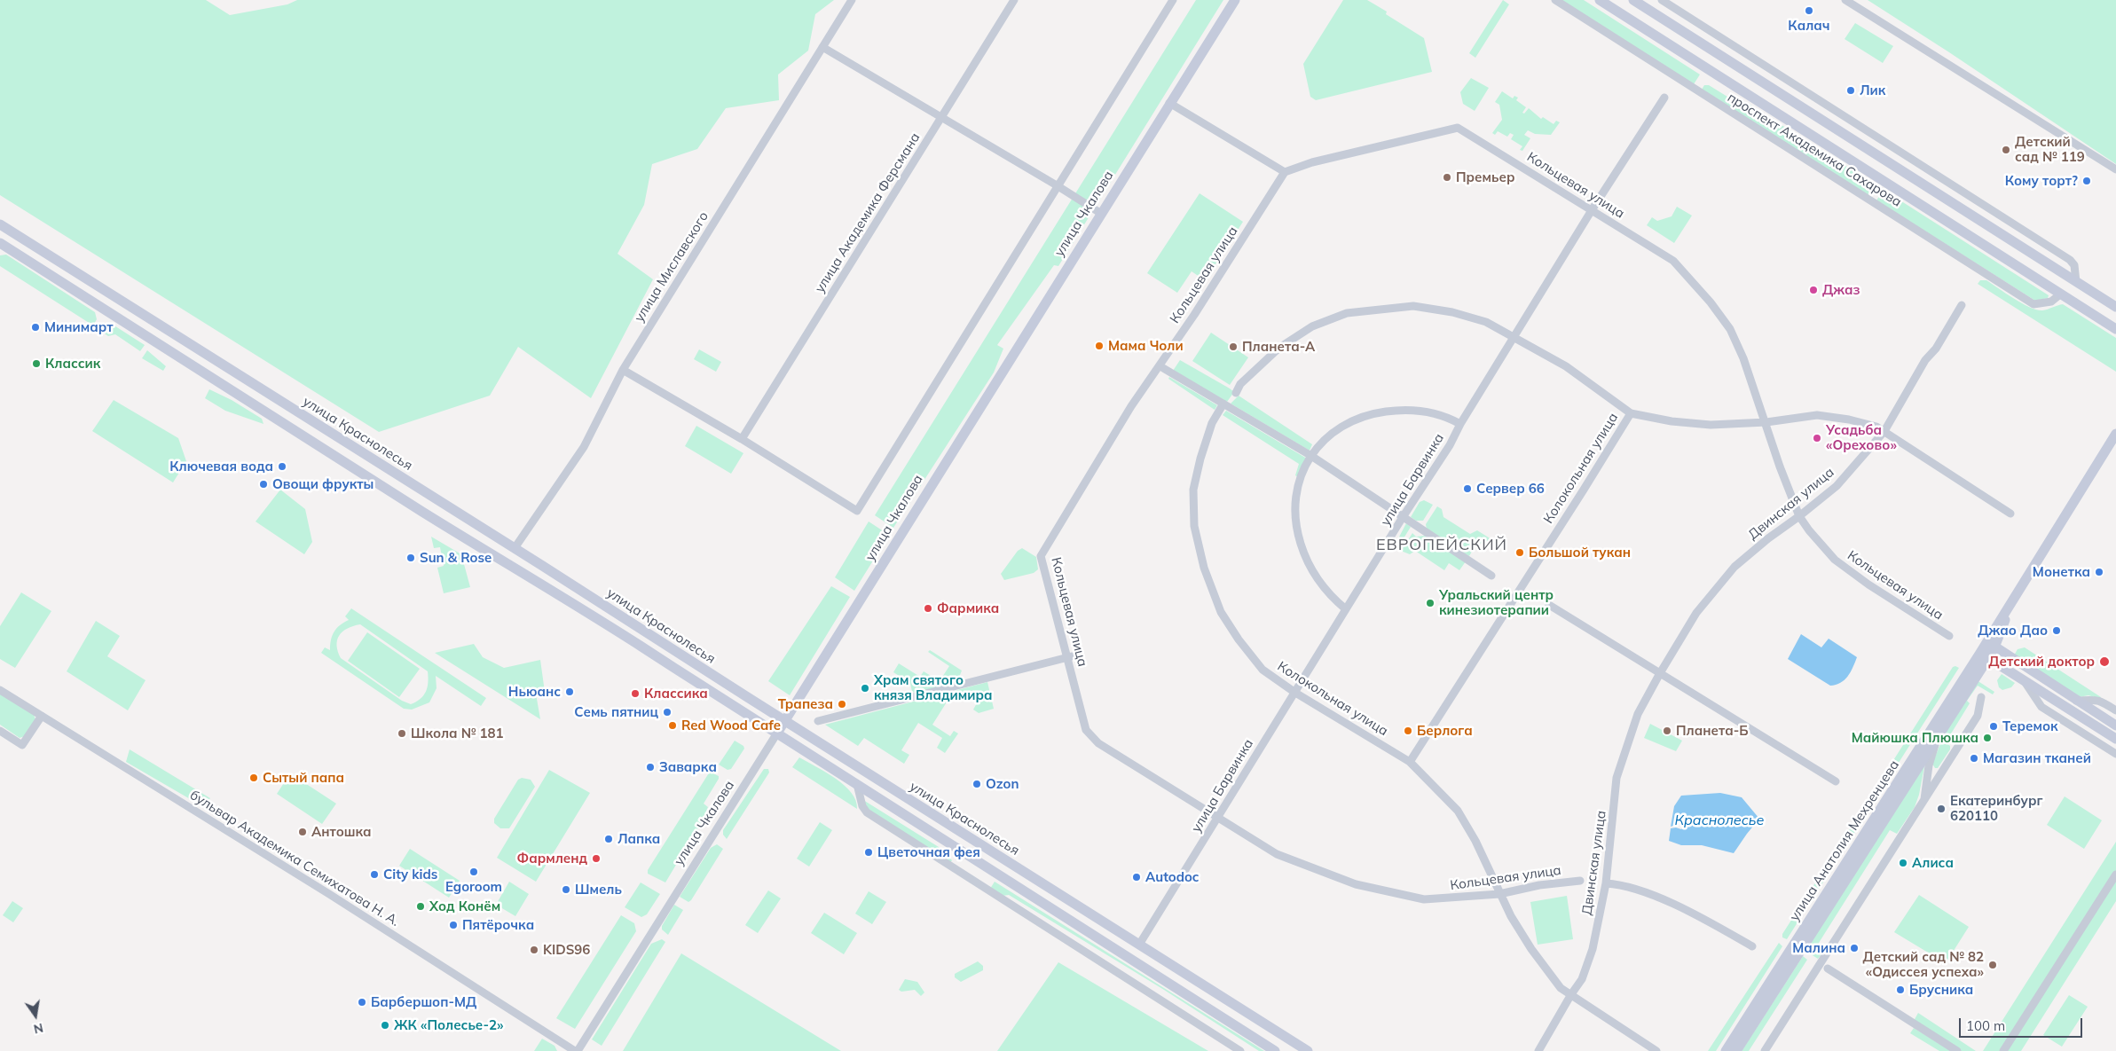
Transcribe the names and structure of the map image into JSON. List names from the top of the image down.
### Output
{
  "streets": {
    "street": [
      "проспект Академика Сахарова",
      "Кольцевая улица",
      "улица Академика Ферсмана",
      "улица Чкалова",
      "улица Миславского",
      "улица Краснолесья",
      "Колокольная улица",
      "улица Барвинка",
      "Двинская улица",
      "улица Анатолия Мехренцева",
      "бульвар Академика Семихатова Н. А."
    ]
  },
  "crossings": [
    ["Кольцевая улица", "Колокольная улица"],
    ["Кольцевая улица", "улица Барвинка"],
    ["Кольцевая улица", "Двинская улица"],
    ["улица Чкалова", "улица Краснолесья"],
    ["улица Чкалова", "бульвар Академика Семихатова Н. А."],
    ["улица Миславского", "улица Краснолесья"],
    ["улица Краснолесья", "улица Барвинка"],
    ["Колокольная улица", "улица Барвинка"],
    ["Колокольная улица", "Двинская улица"]
  ],
  "districts": ["ЕВРОПЕЙСКИЙ"],
  "water": ["Краснолесье"],
  "places": [
    "Калач",
    "Лик",
    "Детский сад № 119",
    "Премьер",
    "Кому торт?",
    "Джаз",
    "Минимарт",
    "Мама Чоли",
    "Планета-А",
    "Классик",
    "Усадьба «Орехово»",
    "Ключевая вода",
    "Овощи фрукты",
    "Сервер 66",
    "Большой тукан",
    "Sun & Rose",
    "Монетка",
    "Уральский центр кинезиотерапии",
    "Фармика",
    "Джао Дао",
    "Детский доктор",
    "Храм святого князя Владимира",
    "Ньюанс",
    "Классика",
    "Трапеза",
    "Семь пятниц",
    "Red Wood Cafe",
    "Теремок",
    "Берлога",
    "Планета-Б",
    "Школа № 181",
    "Майюшка Плюшка",
    "Магазин тканей",
    "Заварка",
    "Сытый папа",
    "Ozon",
    "Екатеринбург 620110",
    "Антошка",
    "Лапка",
    "Цветочная фея",
    "Фармленд",
    "Алиса",
    "Egoroom",
    "City kids",
    "Autodoc",
    "Шмель",
    "Ход Конём",
    "Пятёрочка",
    "Малина",
    "KIDS96",
    "Детский сад № 82 «Одиссея успеха»",
    "Брусника",
    "Барбершоп-МД",
    "ЖК «Полесье-2»"
  ],
  "scale_bar": "100 m",
  "north": "bottom"
}
